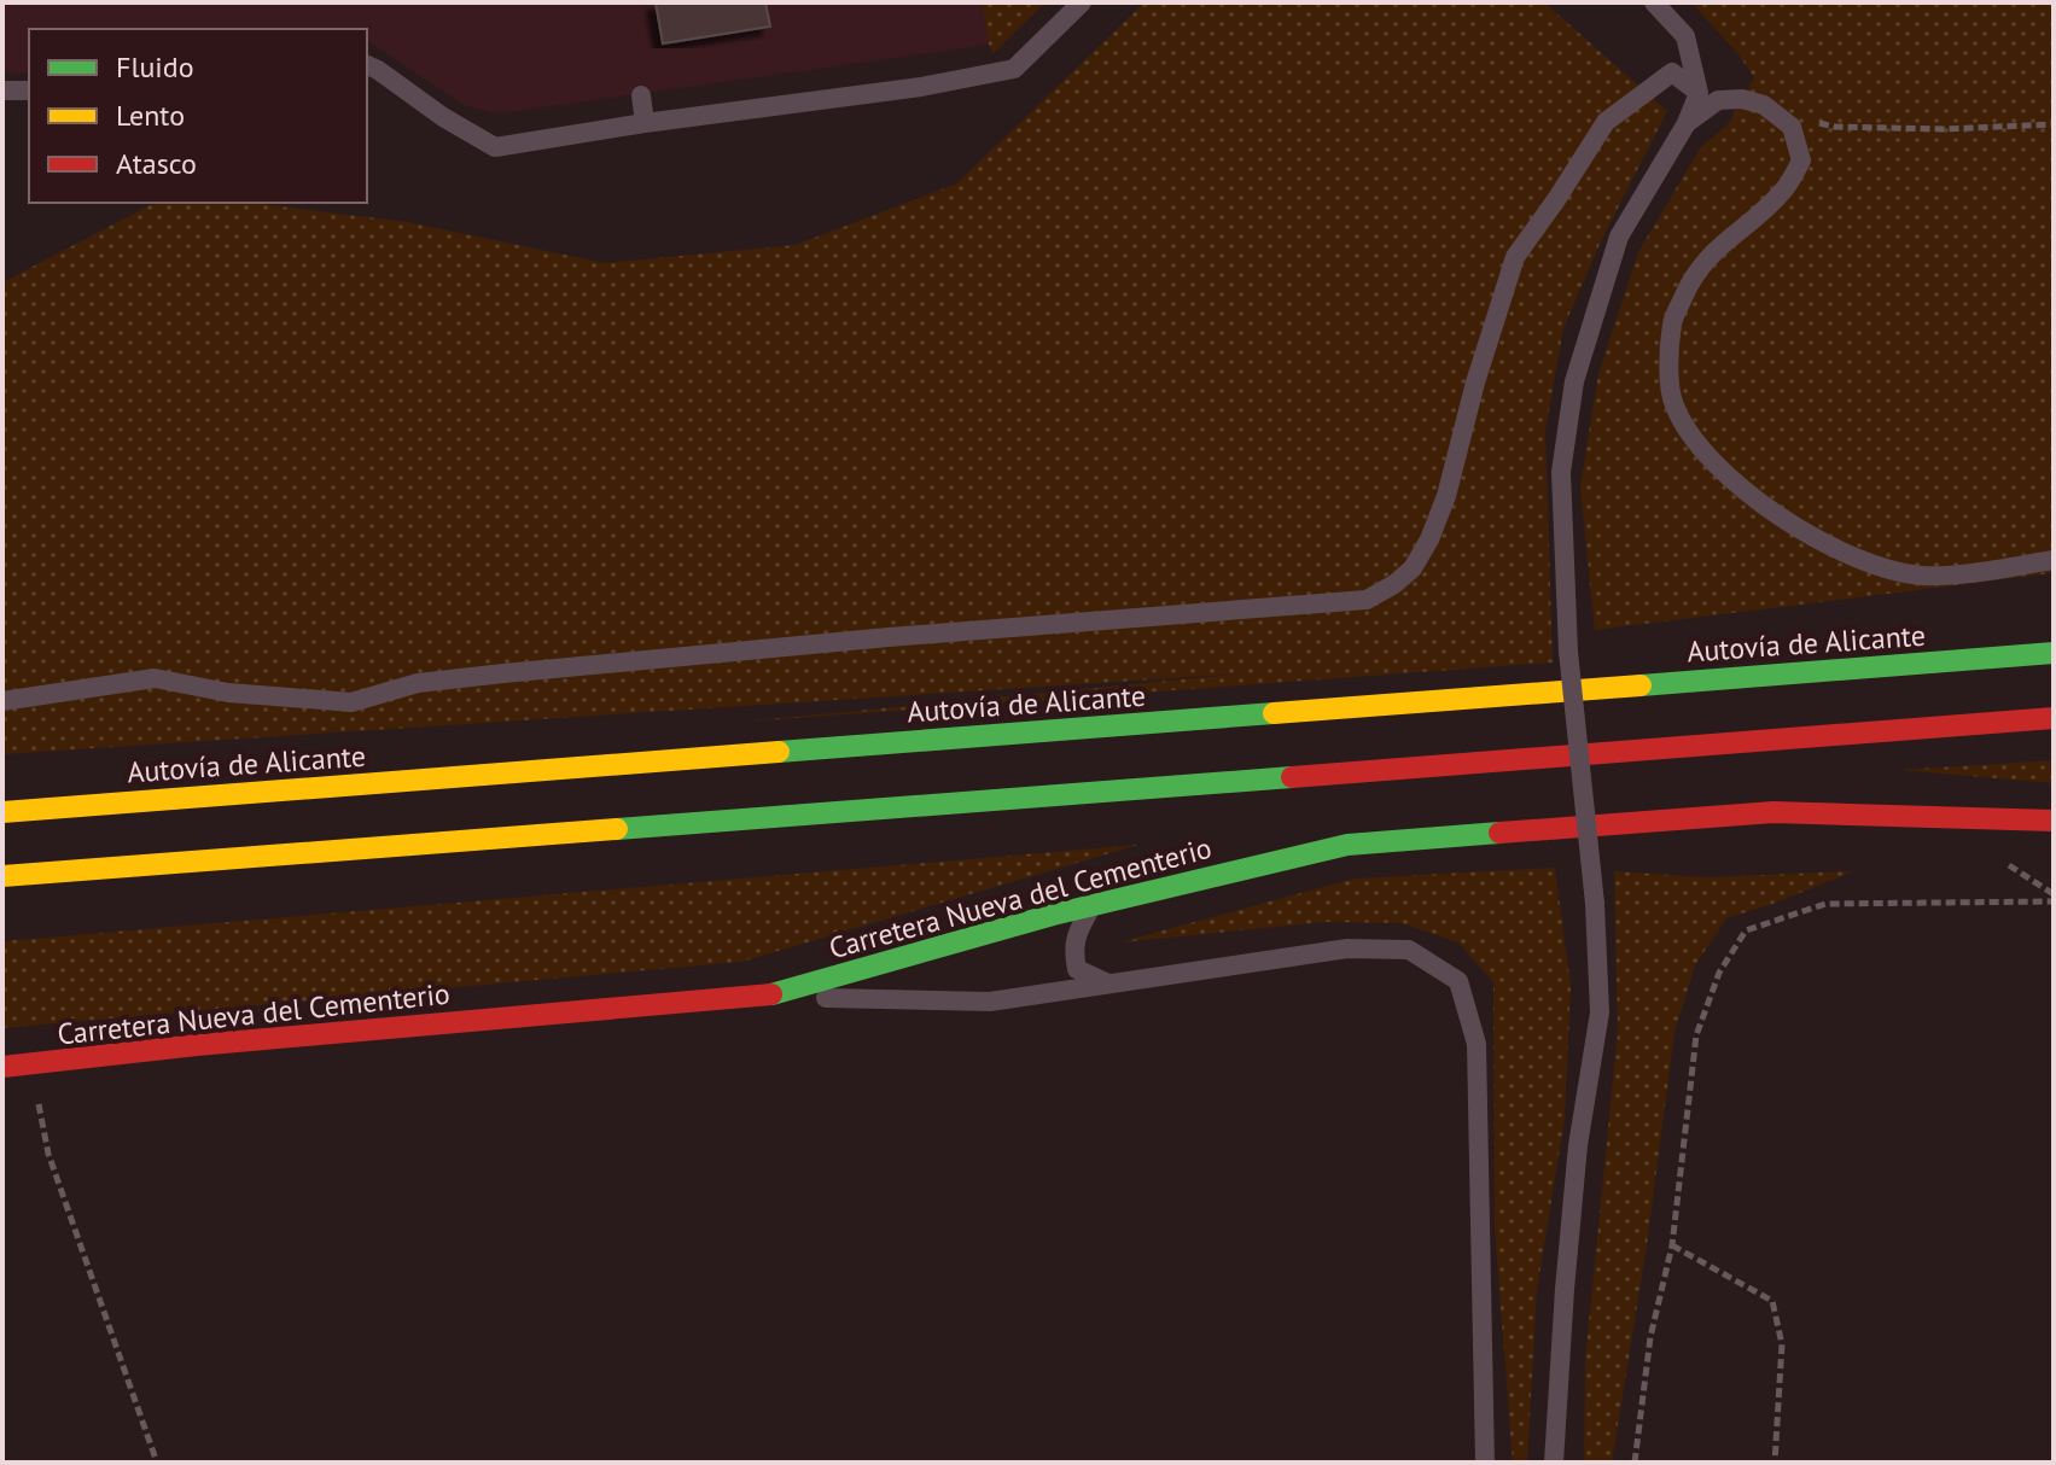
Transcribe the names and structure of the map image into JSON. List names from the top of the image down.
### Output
{
  "streets": {
    "main road": ["Autovía de Alicante", "Carretera Nueva del Cementerio"]
  },
  "legend": ["Fluido", "Lento", "Atasco"]
}
